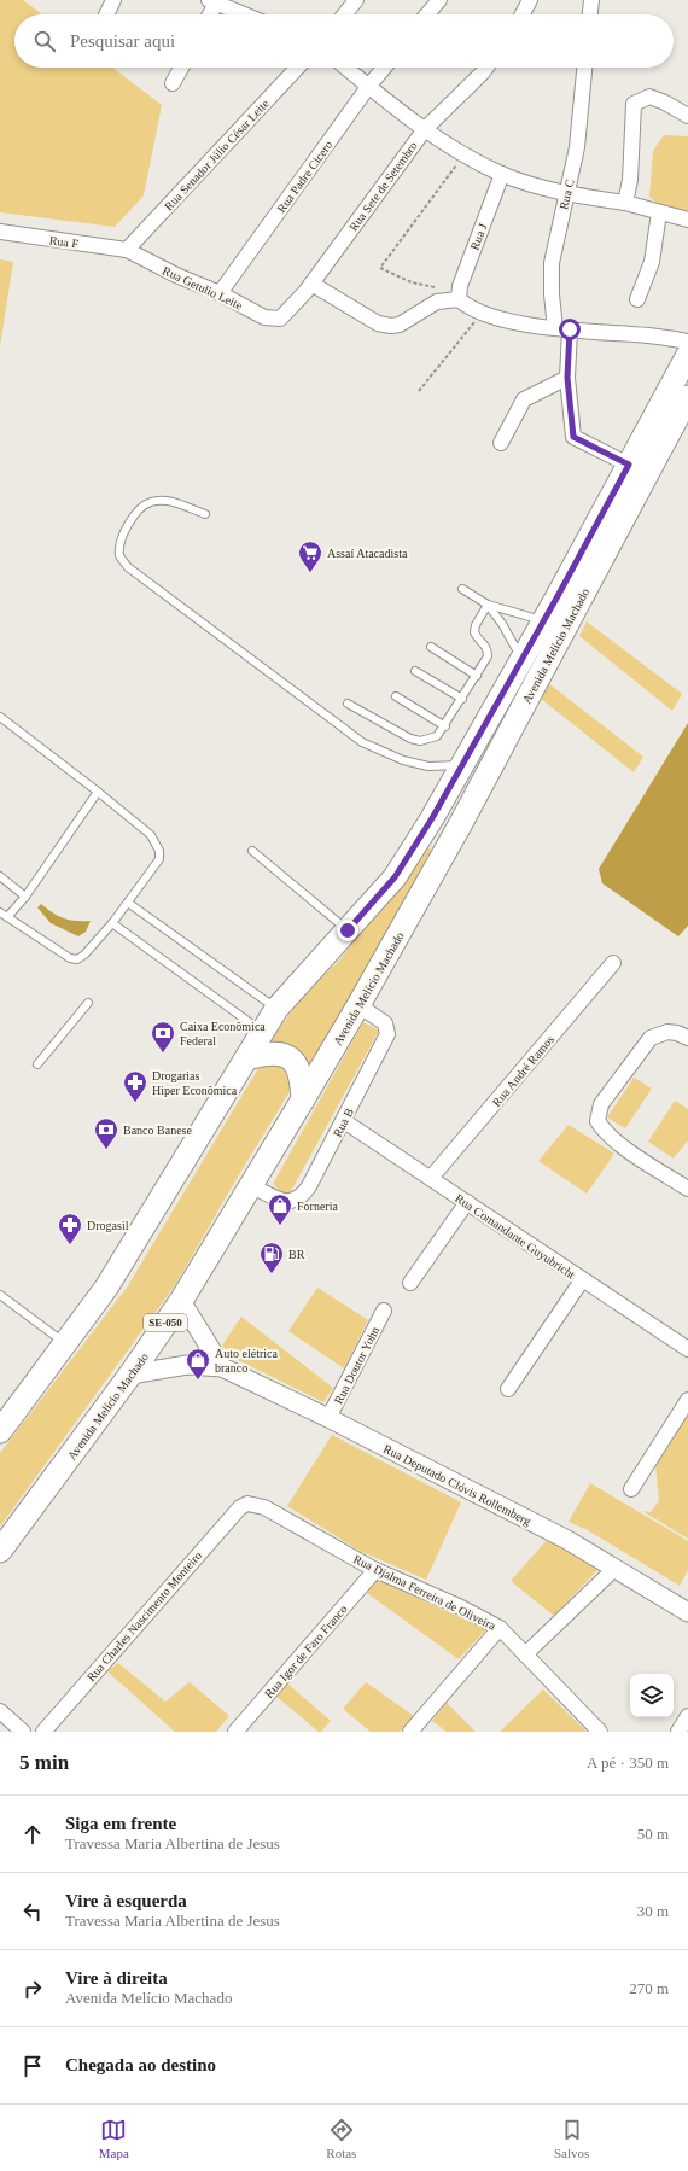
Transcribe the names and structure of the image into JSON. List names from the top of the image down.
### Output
{
  "streets": {
    "main road": ["Avenida Melício Machado", "SE-050"],
    "street": [
      "Rua Senador Júlio César Leite",
      "Rua Padre Cicero",
      "Rua Sete de Setembro",
      "Rua C",
      "Rua J",
      "Rua F",
      "Rua Getulio Leite",
      "Rua André Ramos",
      "Rua B",
      "Rua Comandante Guyubricht",
      "Rua Doutor Yohn",
      "Rua Deputado Clóvis Rollemberg",
      "Rua Djalma Ferreira de Oliveira",
      "Rua Charles Nascimento Monteiro",
      "Rua Igor de Faro Franco"
    ]
  },
  "crossings": [
    ["Rua Senador Júlio César Leite", "Rua F"],
    ["Rua Senador Júlio César Leite", "Rua Getulio Leite"],
    ["Rua Padre Cicero", "Rua Getulio Leite"],
    ["Rua Sete de Setembro", "Rua Getulio Leite"],
    ["Rua C", "Avenida Melício Machado"],
    ["Rua F", "Rua Getulio Leite"],
    ["Avenida Melício Machado", "Rua B"],
    ["Avenida Melício Machado", "Rua Deputado Clóvis Rollemberg"],
    ["Rua André Ramos", "Rua Comandante Guyubricht"],
    ["Rua B", "Rua Comandante Guyubricht"],
    ["Rua Doutor Yohn", "Rua Deputado Clóvis Rollemberg"],
    ["Rua Djalma Ferreira de Oliveira", "Rua Charles Nascimento Monteiro"],
    ["Rua Djalma Ferreira de Oliveira", "Rua Igor de Faro Franco"]
  ],
  "places": {
    "supermarket": ["Assaí Atacadista"],
    "bank": ["Caixa Econômica Federal", "Banco Banese"],
    "pharmacy": ["Drogarias Hiper Econômica", "Drogasil"],
    "shop": ["Forneria", "Auto elétrica branco"],
    "fuel station": ["BR"]
  },
  "page": {
    "search": "Pesquisar aqui",
    "heading": ["5 min", "A pé · 350 m"],
    "list": [
      ["Siga em frente", "Travessa Maria Albertina de Jesus", "50 m"],
      ["Vire à esquerda", "Travessa Maria Albertina de Jesus", "30 m"],
      ["Vire à direita", "Avenida Melício Machado", "270 m"],
      "Chegada ao destino"
    ],
    "nav": ["Mapa", "Rotas", "Salvos"]
  }
}
